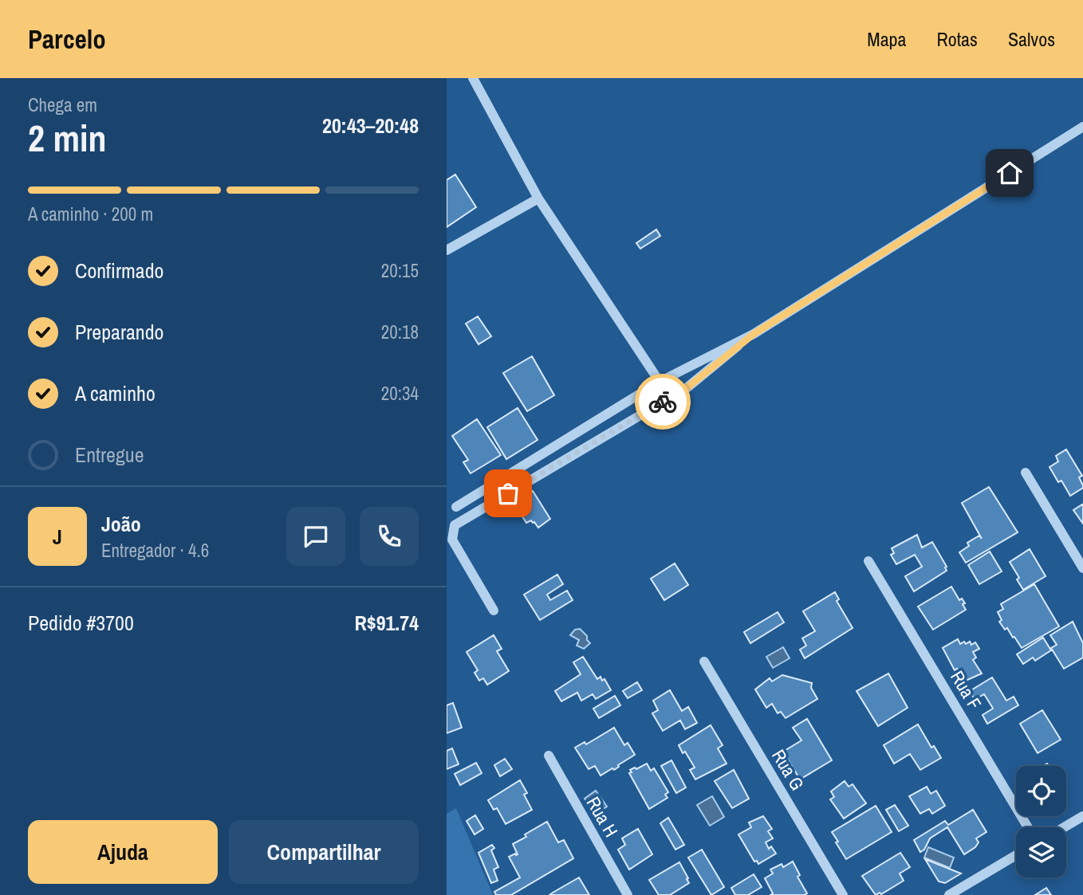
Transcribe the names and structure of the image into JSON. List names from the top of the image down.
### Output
{
  "streets": {
    "street": ["Rua F", "Rua G", "Rua H"]
  },
  "page": {
    "header": "Parcelo",
    "nav": ["Mapa", "Rotas", "Salvos"],
    "heading": ["2 min", "Chega em", "20:43–20:48"],
    "panel": [
      "João",
      "Entregador · 4.6",
      "Pedido #3700",
      "R$91.74"
    ],
    "bar": "A caminho · 200 m",
    "list": [
      ["Confirmado", "20:15"],
      ["Preparando", "20:18"],
      ["A caminho", "20:34"],
      "Entregue"
    ],
    "round": "J",
    "buttons": ["Ajuda", "Compartilhar"]
  }
}
